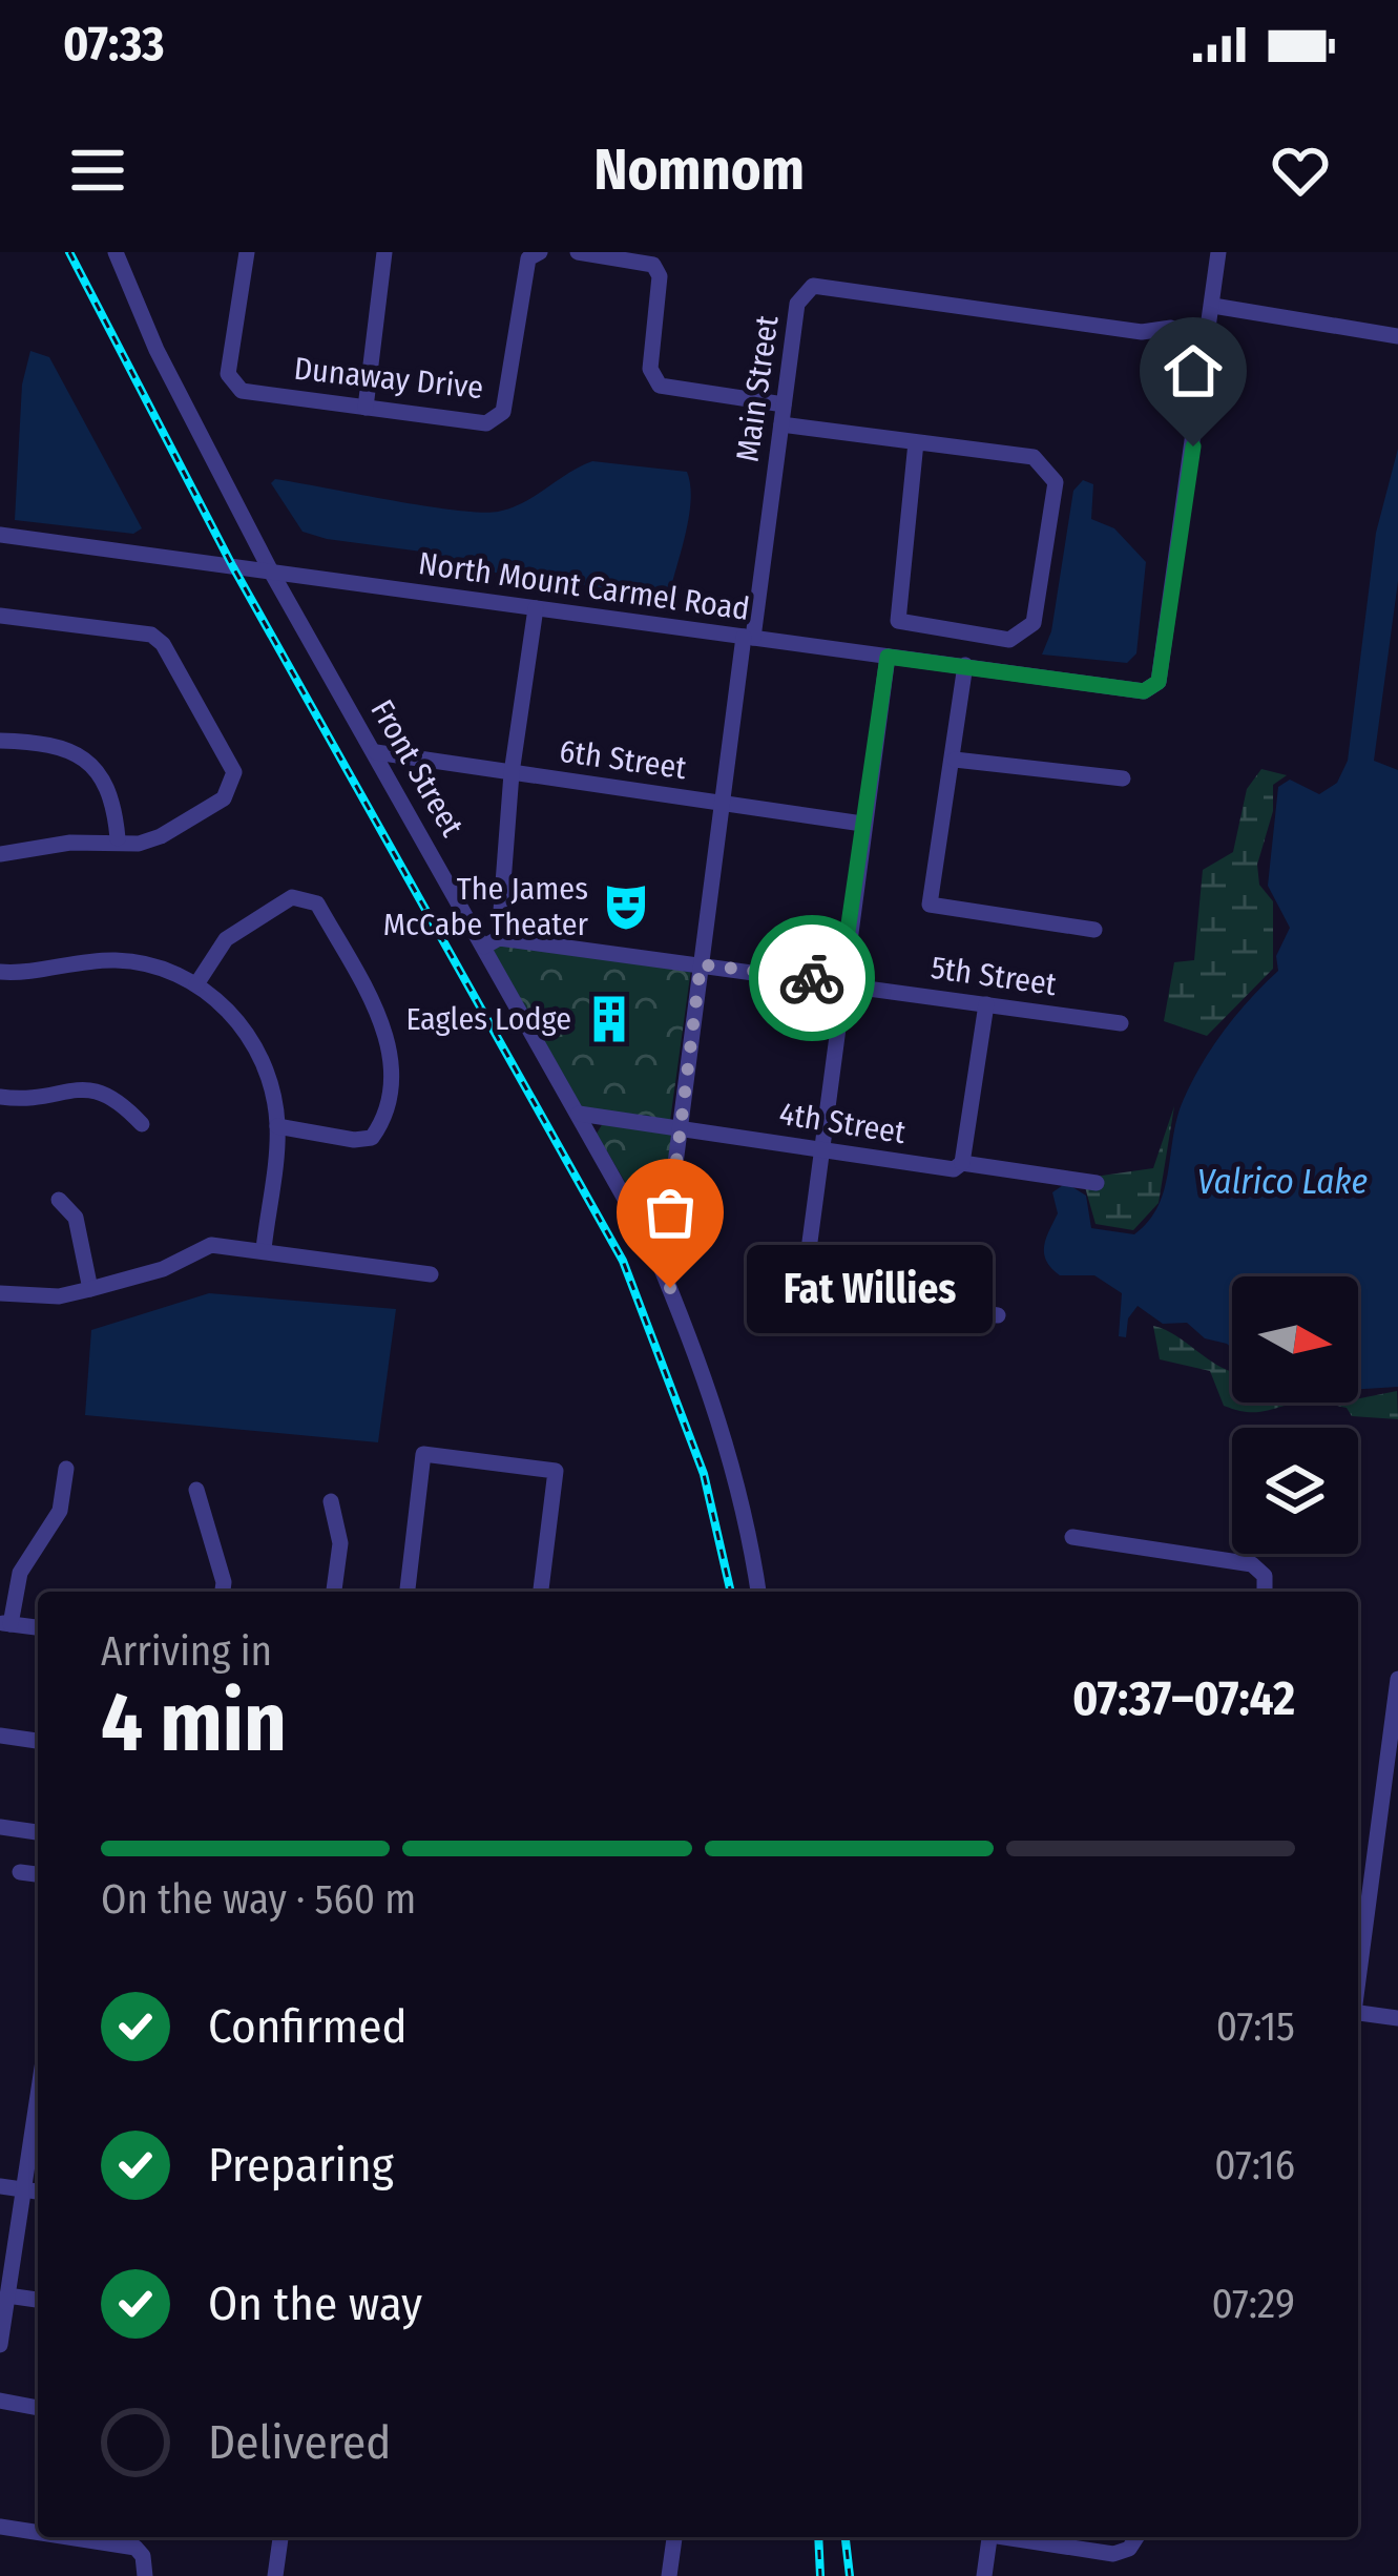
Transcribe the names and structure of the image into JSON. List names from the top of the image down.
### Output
{
  "streets": {
    "street": [
      "Dunaway Drive",
      "Main Street",
      "North Mount Carmel Road",
      "6th Street",
      "Front Street",
      "5th Street",
      "4th Street"
    ]
  },
  "crossings": [
    ["Main Street", "North Mount Carmel Road"],
    ["Main Street", "6th Street"],
    ["Main Street", "Front Street"],
    ["Main Street", "5th Street"],
    ["Main Street", "4th Street"],
    ["North Mount Carmel Road", "Front Street"],
    ["6th Street", "Front Street"],
    ["Front Street", "5th Street"],
    ["Front Street", "4th Street"]
  ],
  "water": ["Valrico Lake"],
  "places": {
    "theatre": ["The James McCabe Theater"],
    "building": ["Eagles Lodge"],
    "other": ["Fat Willies"]
  },
  "north": "right",
  "page": {
    "status": "07:33",
    "header": "Nomnom",
    "bubble": "Fat Willies",
    "heading": ["4 min", "Arriving in", "07:37–07:42"],
    "bar": "On the way · 560 m",
    "list": [
      ["Confirmed", "07:15"],
      ["Preparing", "07:16"],
      ["On the way", "07:29"],
      "Delivered"
    ]
  }
}
